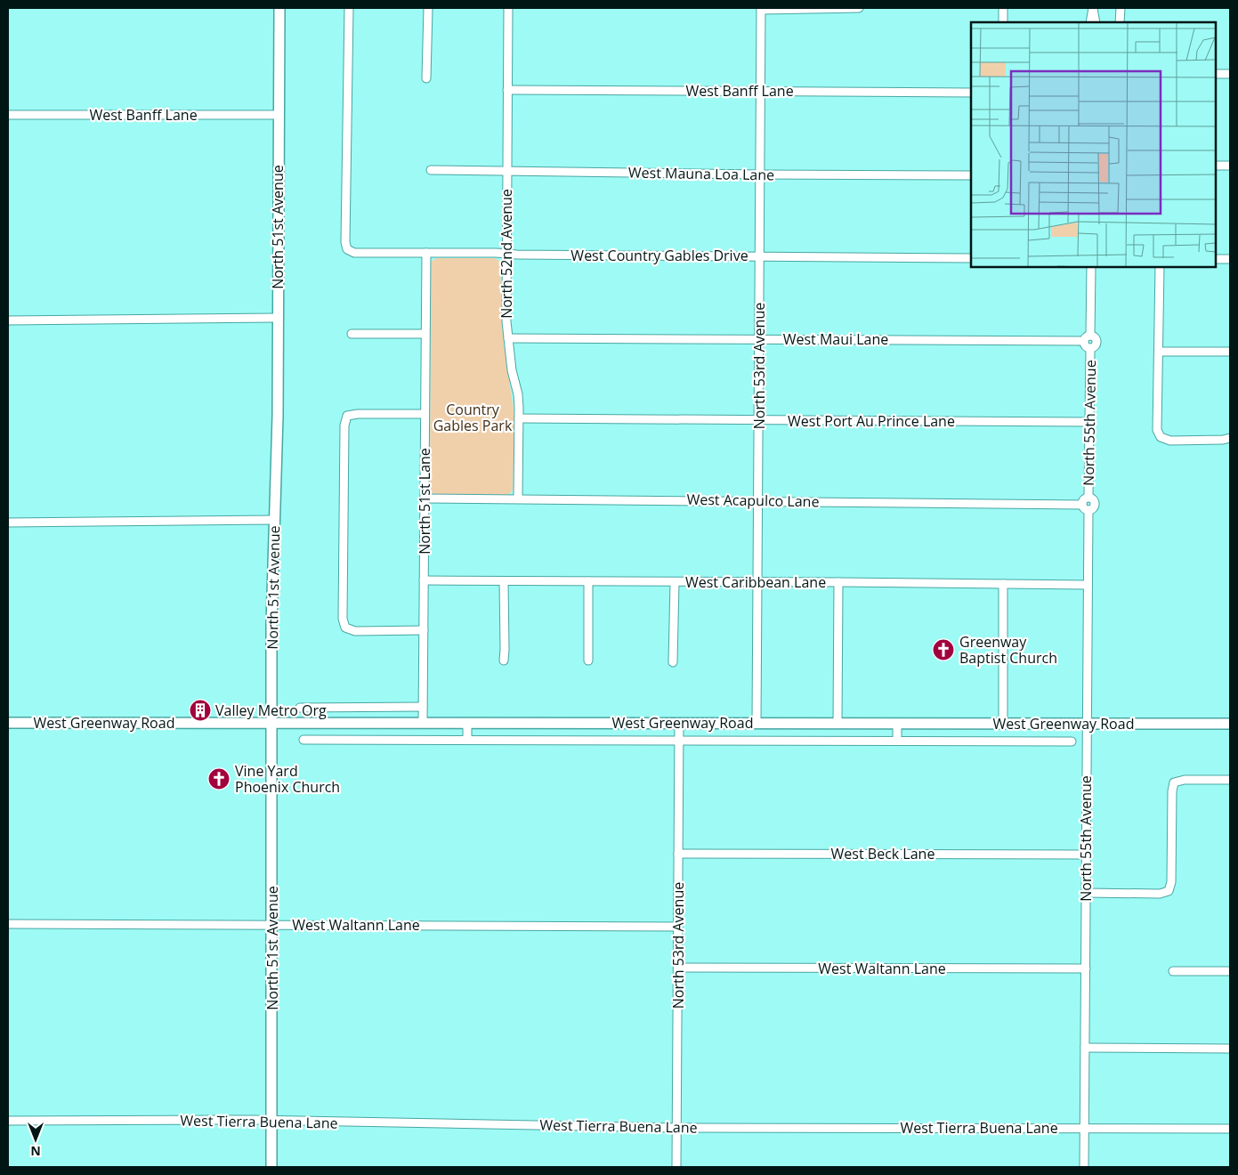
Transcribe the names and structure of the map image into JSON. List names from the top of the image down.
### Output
{
  "streets": {
    "main road": ["North 51st Avenue", "West Greenway Road"],
    "street": [
      "West Banff Lane",
      "West Mauna Loa Lane",
      "North 52nd Avenue",
      "West Country Gables Drive",
      "West Maui Lane",
      "North 53rd Avenue",
      "West Port Au Prince Lane",
      "North 55th Avenue",
      "West Acapulco Lane",
      "North 51st Lane",
      "West Caribbean Lane",
      "West Beck Lane",
      "West Waltann Lane",
      "West Tierra Buena Lane"
    ]
  },
  "crossings": [
    ["West Banff Lane", "North 51st Avenue"],
    ["West Banff Lane", "North 52nd Avenue"],
    ["West Banff Lane", "North 53rd Avenue"],
    ["West Mauna Loa Lane", "North 52nd Avenue"],
    ["West Mauna Loa Lane", "North 53rd Avenue"],
    ["North 51st Avenue", "West Greenway Road"],
    ["North 51st Avenue", "West Waltann Lane"],
    ["North 51st Avenue", "West Tierra Buena Lane"],
    ["North 52nd Avenue", "West Country Gables Drive"],
    ["North 52nd Avenue", "West Maui Lane"],
    ["North 52nd Avenue", "West Port Au Prince Lane"],
    ["North 52nd Avenue", "West Acapulco Lane"],
    ["West Country Gables Drive", "North 53rd Avenue"],
    ["West Country Gables Drive", "North 51st Lane"],
    ["West Maui Lane", "North 53rd Avenue"],
    ["West Maui Lane", "North 55th Avenue"],
    ["North 53rd Avenue", "West Port Au Prince Lane"],
    ["North 53rd Avenue", "West Acapulco Lane"],
    ["North 53rd Avenue", "West Caribbean Lane"],
    ["North 53rd Avenue", "West Greenway Road"],
    ["North 53rd Avenue", "West Beck Lane"],
    ["North 53rd Avenue", "West Waltann Lane"],
    ["North 53rd Avenue", "West Tierra Buena Lane"],
    ["West Port Au Prince Lane", "North 55th Avenue"],
    ["North 55th Avenue", "West Acapulco Lane"],
    ["North 55th Avenue", "West Caribbean Lane"],
    ["North 55th Avenue", "West Greenway Road"],
    ["North 55th Avenue", "West Beck Lane"],
    ["North 55th Avenue", "West Waltann Lane"],
    ["North 55th Avenue", "West Tierra Buena Lane"],
    ["West Acapulco Lane", "North 51st Lane"],
    ["North 51st Lane", "West Caribbean Lane"],
    ["North 51st Lane", "West Greenway Road"]
  ],
  "parks": ["Country Gables Park"],
  "places": {
    "church": ["Greenway Baptist Church", "Vine Yard Phoenix Church"],
    "building": ["Valley Metro Org"]
  },
  "north": "bottom"
}
